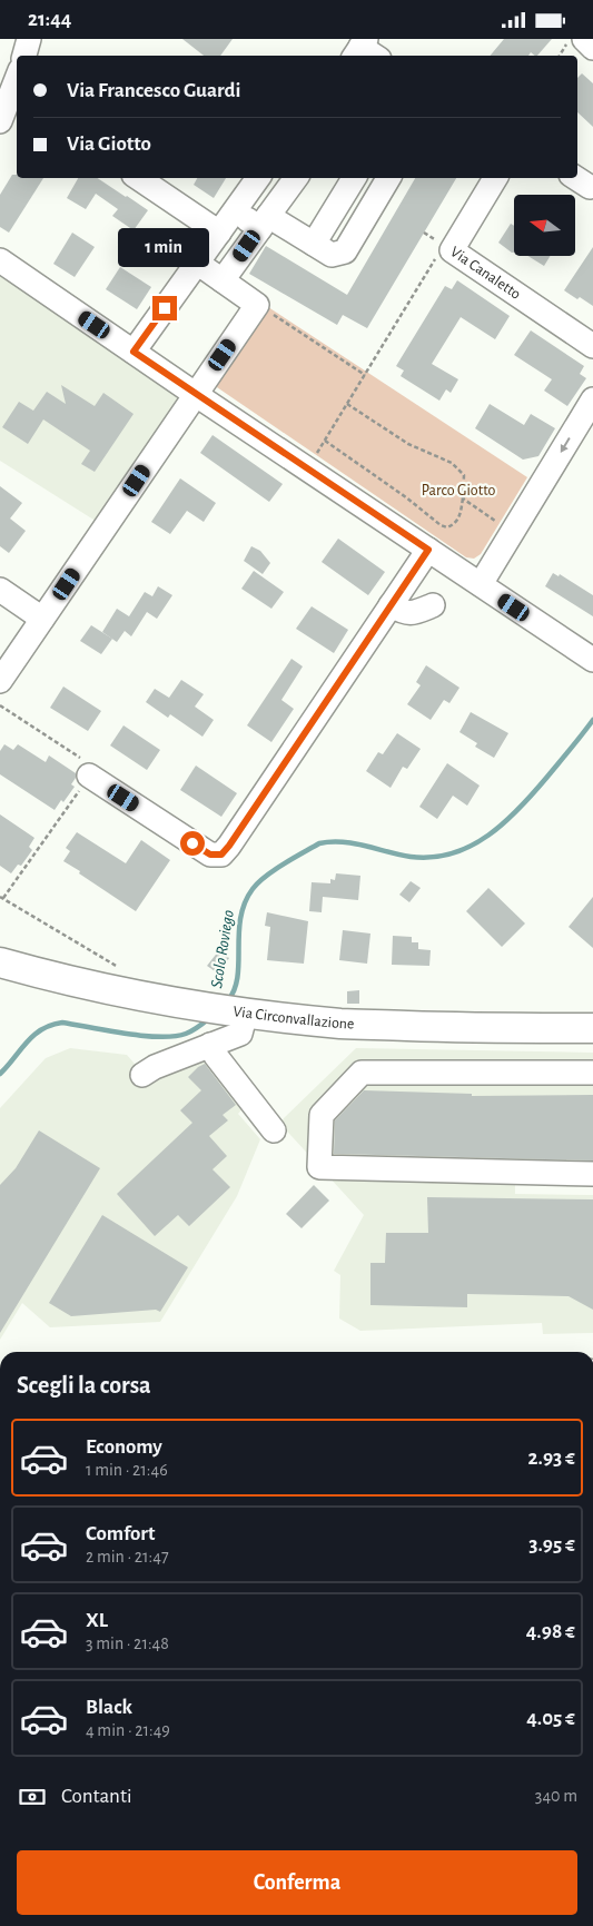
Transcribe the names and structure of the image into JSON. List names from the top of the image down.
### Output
{
  "streets": {
    "main road": ["Via Circonvallazione"],
    "street": ["Via Canaletto"]
  },
  "water": ["Scolo Roviego"],
  "parks": ["Parco Giotto"],
  "north": "left",
  "page": {
    "status": "21:44",
    "banner": ["Via Francesco Guardi", "Via Giotto"],
    "bubble": "1 min",
    "heading": "Scegli la corsa",
    "list": [
      {
        "name": "Economy",
        "note": "1 min · 21:46",
        "value": "2.93 €"
      },
      {
        "name": "Comfort",
        "note": "2 min · 21:47",
        "value": "3.95 €"
      },
      {
        "name": "XL",
        "note": "3 min · 21:48",
        "value": "4.98 €"
      },
      {
        "name": "Black",
        "note": "4 min · 21:49",
        "value": "4.05 €"
      }
    ],
    "pay": ["Contanti", "340 m"],
    "buttons": "Conferma"
  }
}
